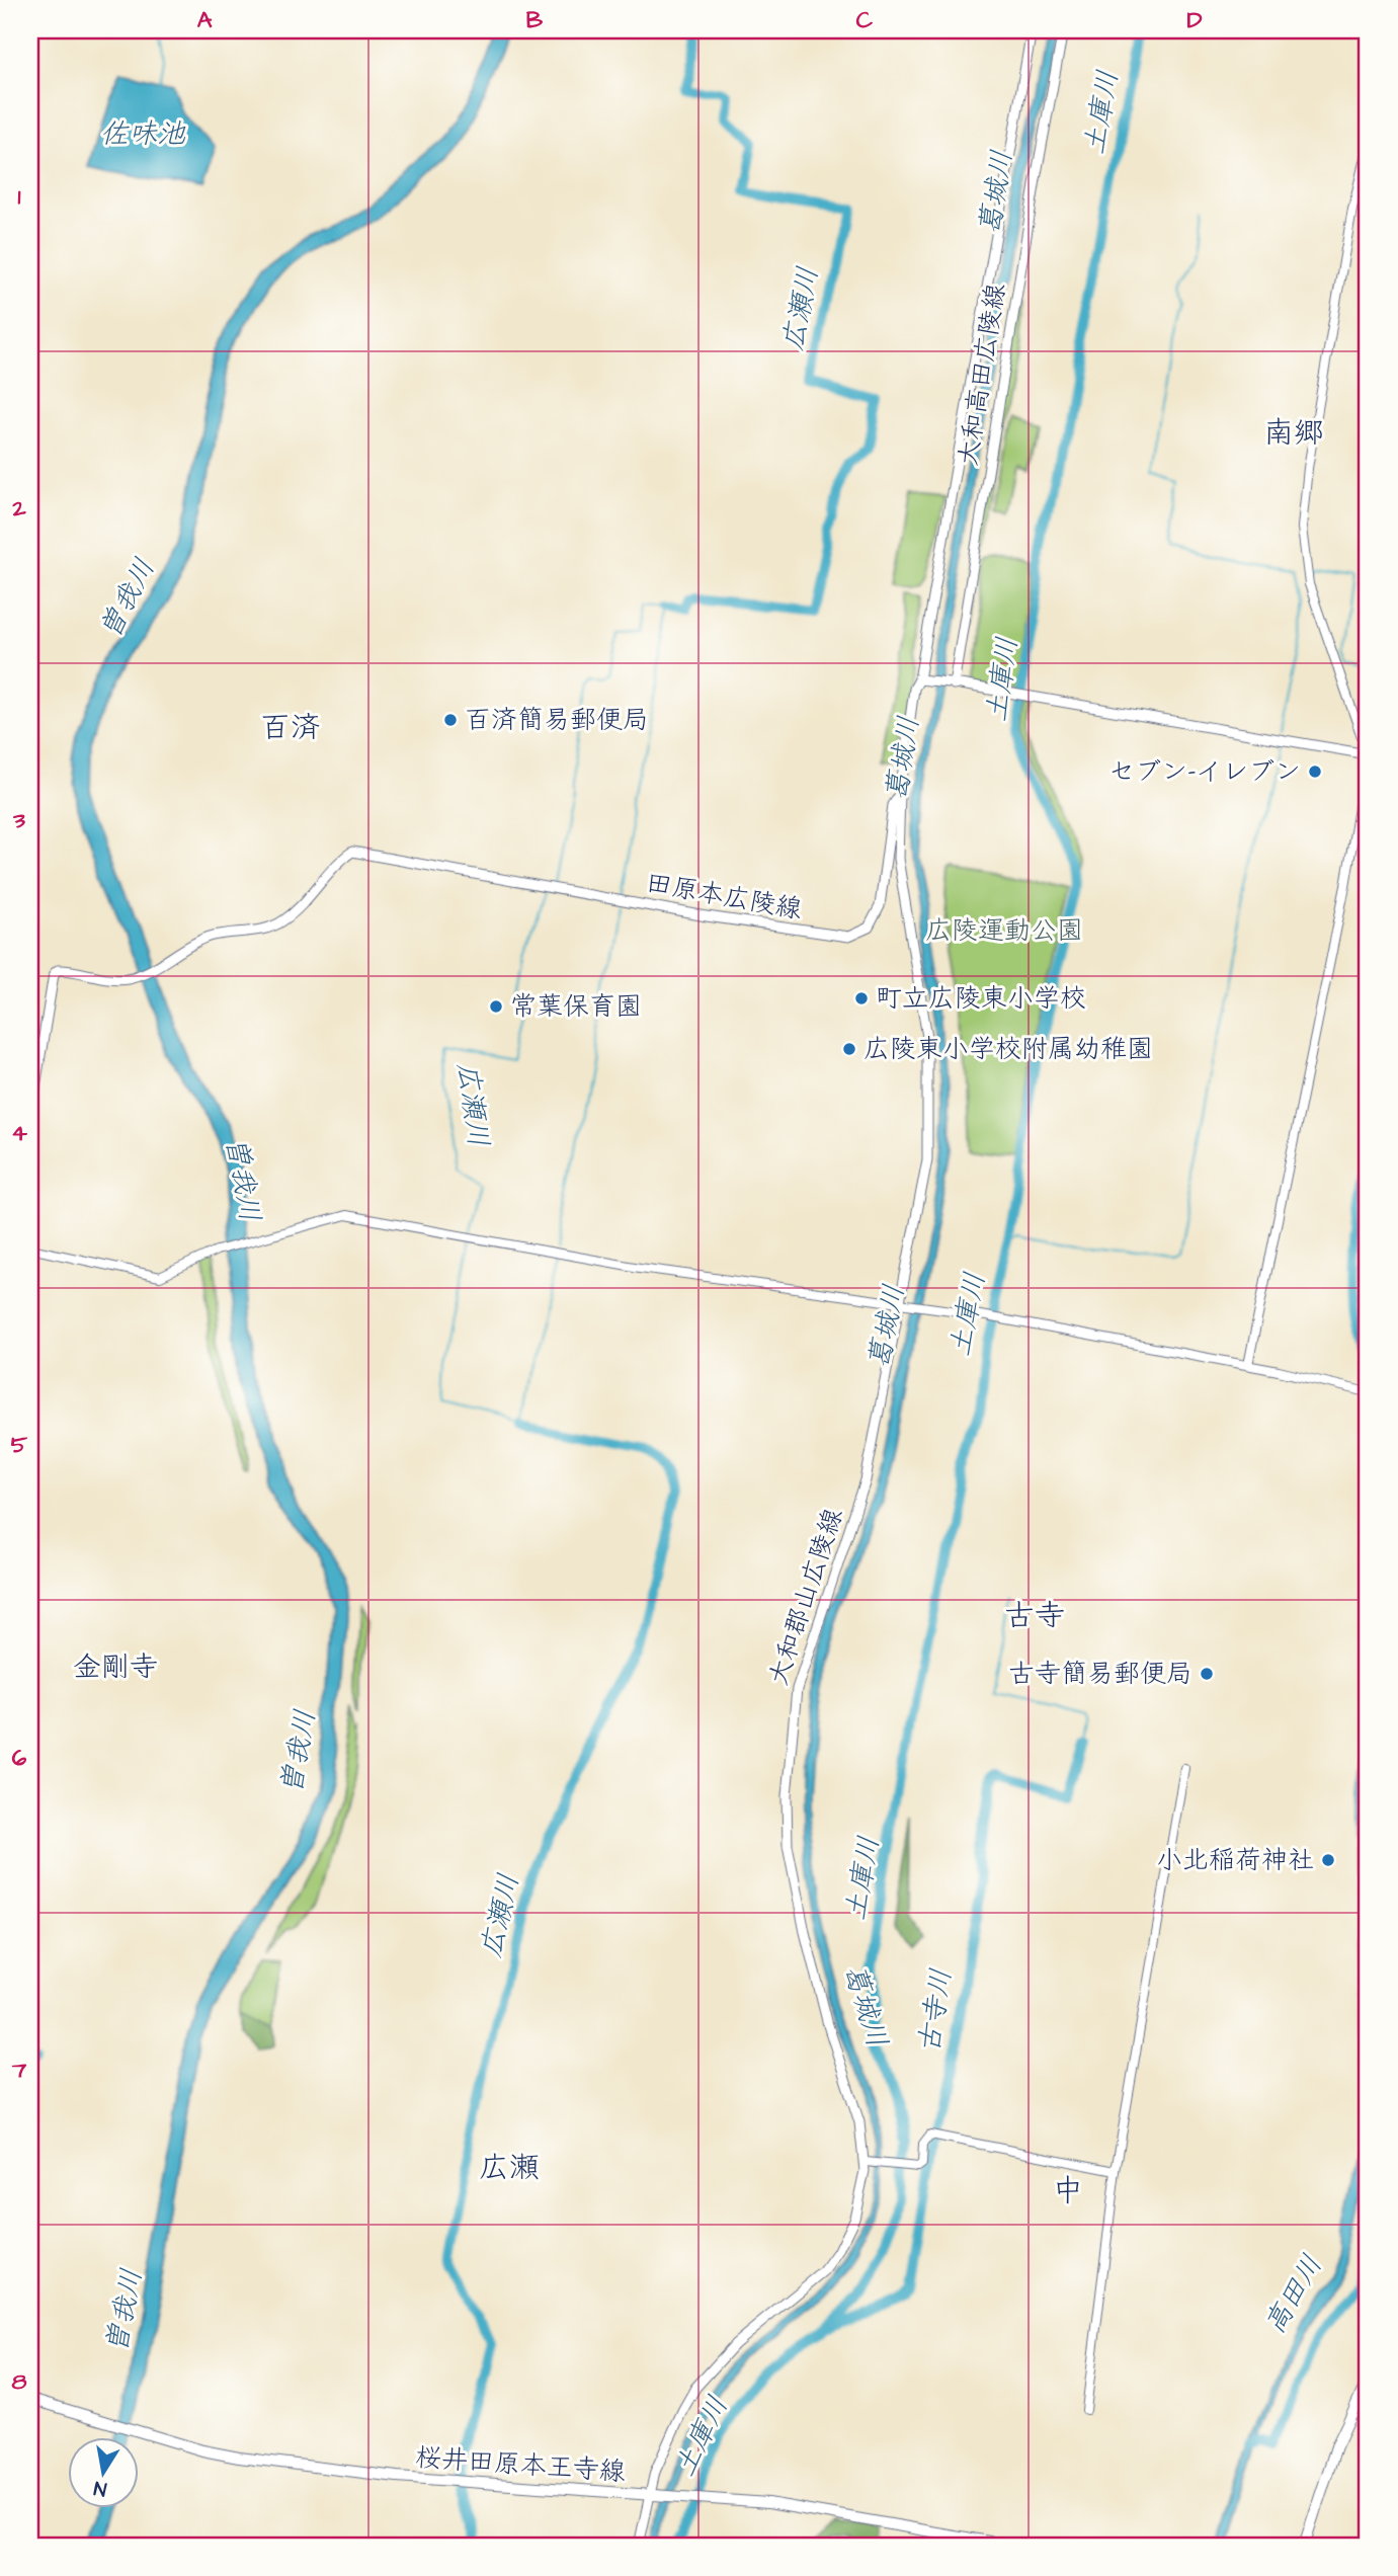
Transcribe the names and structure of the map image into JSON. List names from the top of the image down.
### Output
{
  "streets": {
    "main road": [
      "大和高田広陵線",
      "田原本広陵線",
      "大和郡山広陵線",
      "桜井田原本王寺線"
    ]
  },
  "crossings": [
    ["大和高田広陵線", "田原本広陵線"],
    ["田原本広陵線", "大和郡山広陵線"],
    ["大和郡山広陵線", "桜井田原本王寺線"]
  ],
  "districts": [
    "南郷",
    "百済",
    "古寺",
    "金剛寺",
    "広瀬",
    "中"
  ],
  "water": [
    "土庫川",
    "佐味池",
    "葛城川",
    "広瀬川",
    "曽我川",
    "古寺川",
    "高田川"
  ],
  "parks": ["広陵運動公園"],
  "places": [
    "百済簡易郵便局",
    "セブン-イレブン",
    "町立広陵東小学校",
    "常葉保育園",
    "広陵東小学校附属幼稚園",
    "古寺簡易郵便局",
    "小北稲荷神社"
  ],
  "north": "bottom",
  "grid": {
    "columns": [
      "A",
      "B",
      "C",
      "D"
    ],
    "rows": [
      "1",
      "2",
      "3",
      "4",
      "5",
      "6",
      "7",
      "8"
    ]
  }
}
